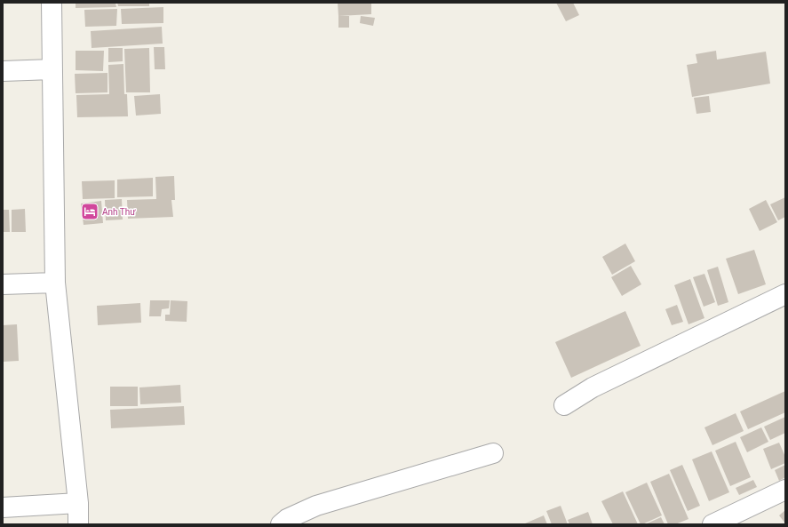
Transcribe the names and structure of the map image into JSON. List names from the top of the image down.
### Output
{
  "places": {
    "hotel": ["Anh Thư"]
  }
}
